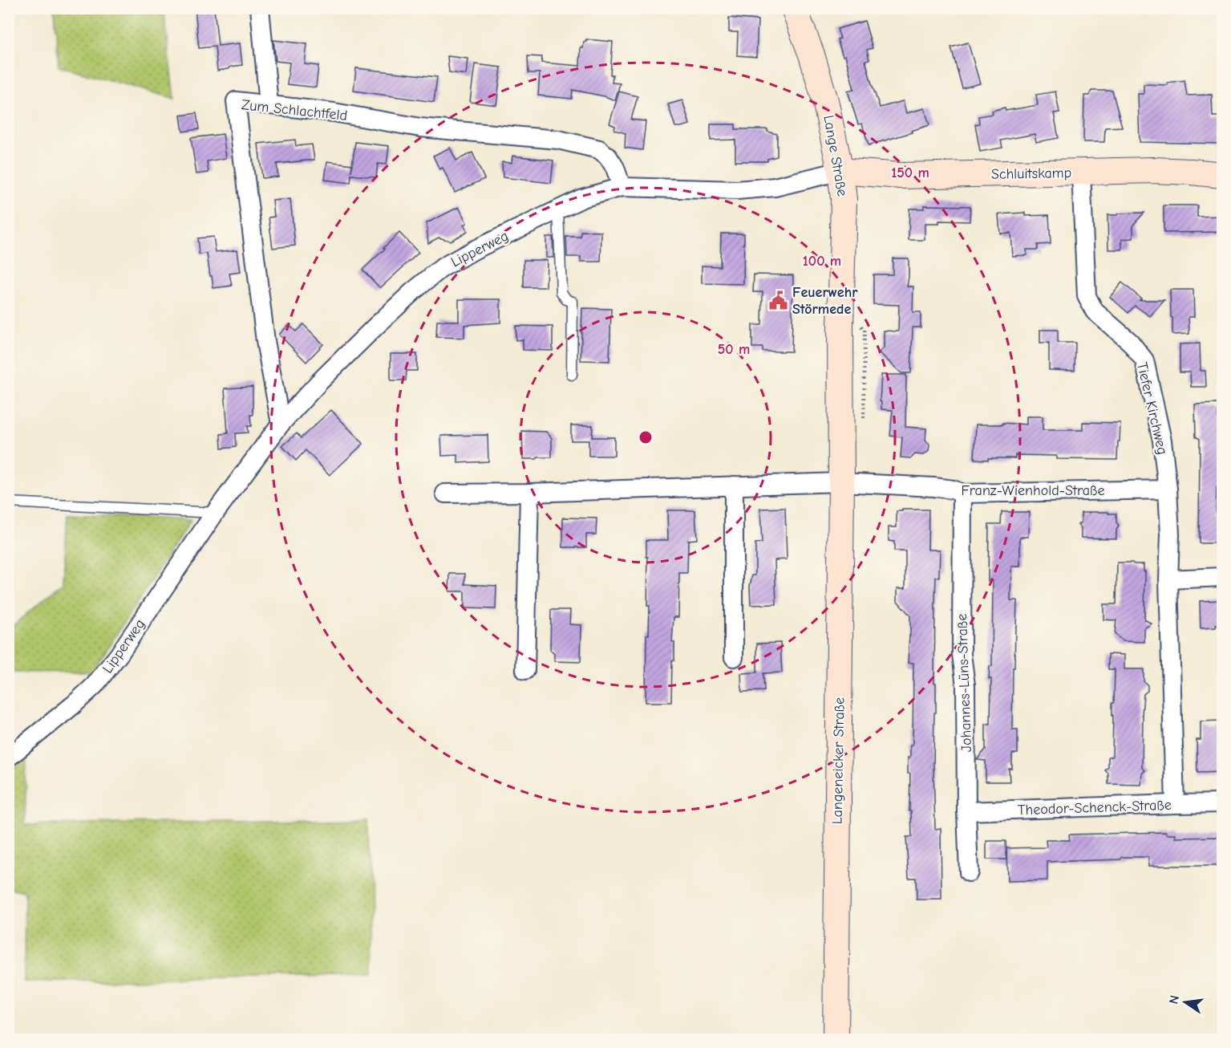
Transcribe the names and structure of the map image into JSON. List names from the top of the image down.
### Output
{
  "streets": {
    "main road": ["Lange Straße", "Schluitskamp", "Langeneicker Straße"],
    "street": [
      "Zum Schlachtfeld",
      "Lipperweg",
      "Tiefer Kirchweg",
      "Franz-Wienhold-Straße",
      "Johannes-Lüns-Straße",
      "Theodor-Schenck-Straße"
    ]
  },
  "crossings": [
    ["Zum Schlachtfeld", "Lipperweg"],
    ["Lange Straße", "Schluitskamp"],
    ["Lange Straße", "Lipperweg"],
    ["Lange Straße", "Franz-Wienhold-Straße"],
    ["Lange Straße", "Langeneicker Straße"],
    ["Schluitskamp", "Lipperweg"],
    ["Schluitskamp", "Tiefer Kirchweg"],
    ["Tiefer Kirchweg", "Franz-Wienhold-Straße"],
    ["Tiefer Kirchweg", "Theodor-Schenck-Straße"],
    ["Franz-Wienhold-Straße", "Johannes-Lüns-Straße"],
    ["Franz-Wienhold-Straße", "Langeneicker Straße"],
    ["Johannes-Lüns-Straße", "Theodor-Schenck-Straße"]
  ],
  "places": {
    "public building": ["Feuerwehr Störmede"]
  },
  "north": "left",
  "rings": ["150 m", "100 m", "50 m"]
}
